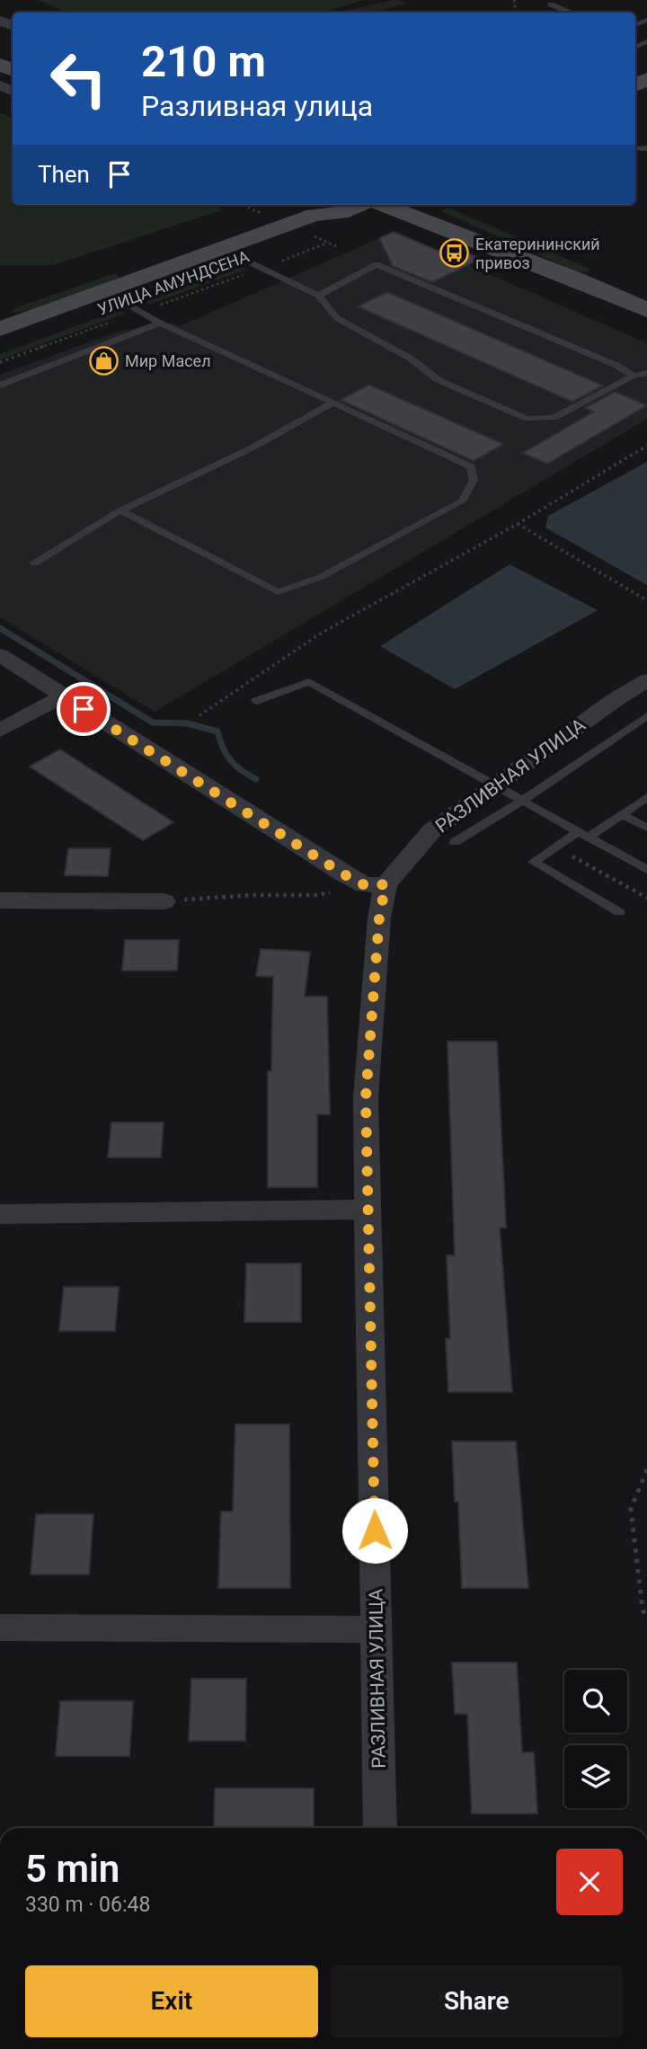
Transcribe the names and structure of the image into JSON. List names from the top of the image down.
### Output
{
  "streets": {
    "street": ["УЛИЦА АМУНДСЕНА", "РАЗЛИВНАЯ УЛИЦА"]
  },
  "places": {
    "bus stop": ["Екатерининский привоз"],
    "shop": ["Мир Масел"]
  },
  "page": {
    "turn": ["210 m", "Разливная улица"],
    "then": "Then",
    "heading": ["5 min", "330 m · 06:48"],
    "buttons": ["Exit", "Share"]
  }
}
